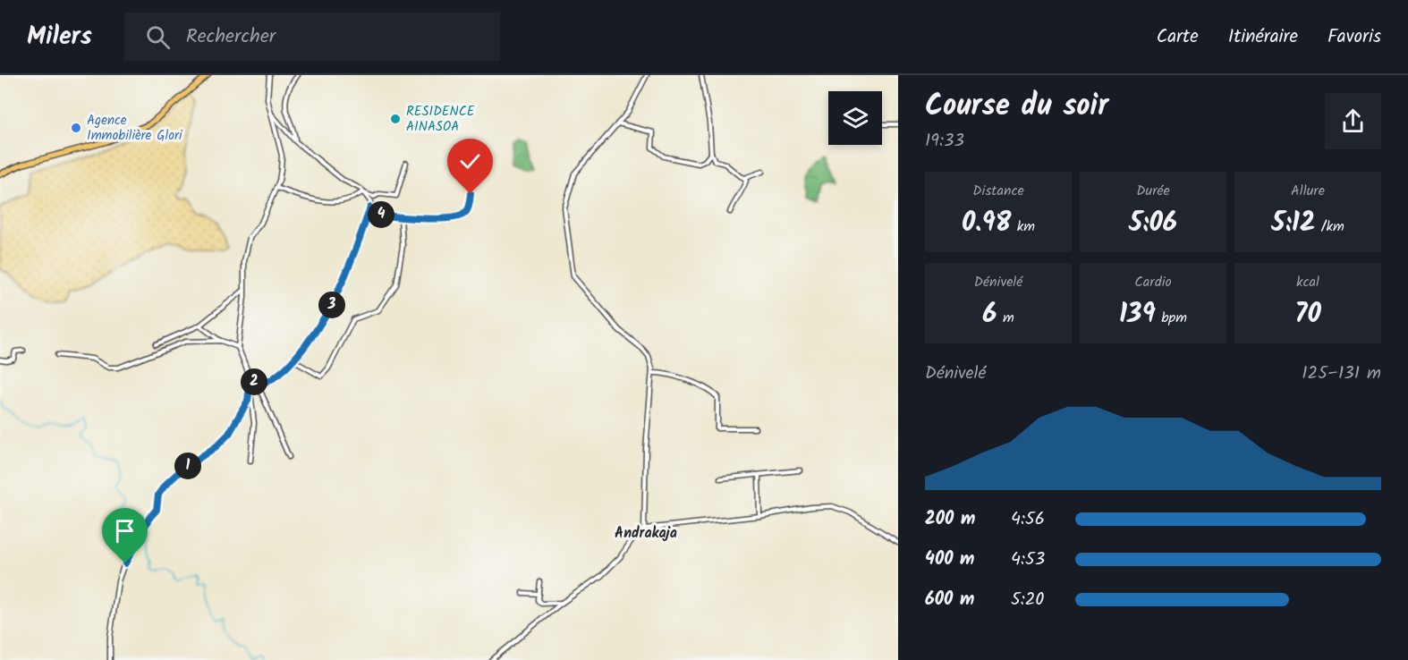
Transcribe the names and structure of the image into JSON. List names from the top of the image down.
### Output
{
  "districts": ["Andrakaja"],
  "places": ["RESIDENCE AINASOA", "Agence Immobilière Glori"],
  "page": {
    "header": "Milers",
    "search": "Rechercher",
    "nav": ["Carte", "Itinéraire", "Favoris"],
    "heading": ["Course du soir", "19:33"],
    "stats": [
      ["Distance", "0.98 km"],
      ["Durée", "5:06"],
      ["Allure", "5:12 /km"],
      ["Dénivelé", "6 m"],
      ["Cardio", "139 bpm"],
      ["kcal", "70"]
    ],
    "pins": [
      "4",
      "3",
      "2",
      "1"
    ],
    "chart": ["Dénivelé", "125–131 m"],
    "list": [
      {
        "name": "200 m",
        "note": "4:56"
      },
      {
        "name": "400 m",
        "note": "4:53"
      },
      {
        "name": "600 m",
        "note": "5:20"
      }
    ]
  }
}
